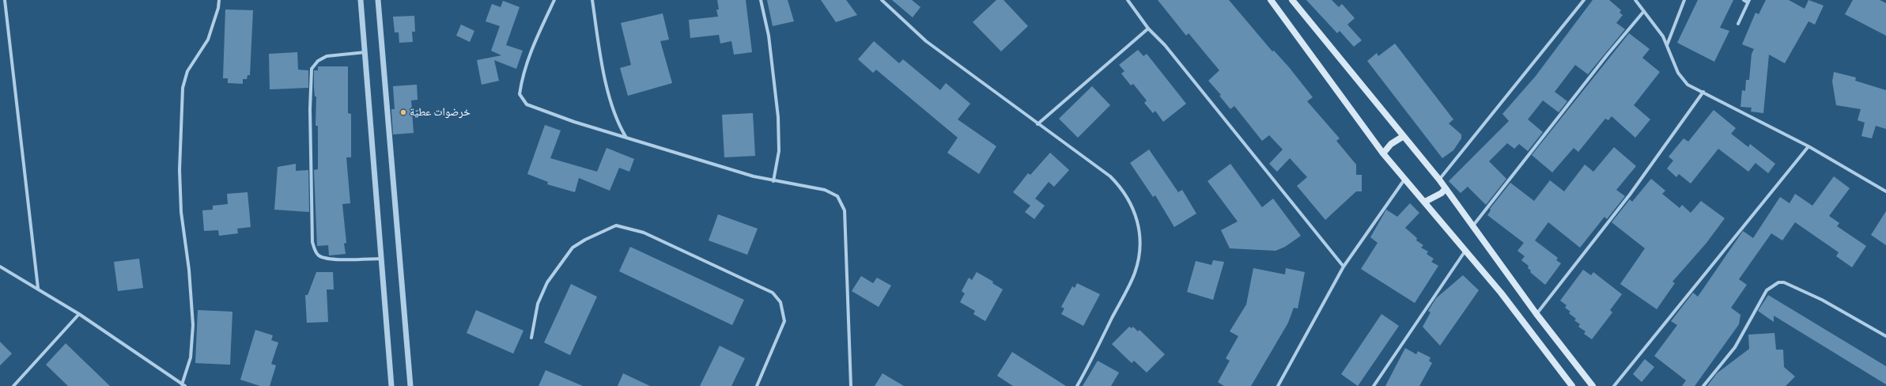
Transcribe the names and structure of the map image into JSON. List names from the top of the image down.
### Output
{
  "places": ["خرضوات عطيّة"]
}
